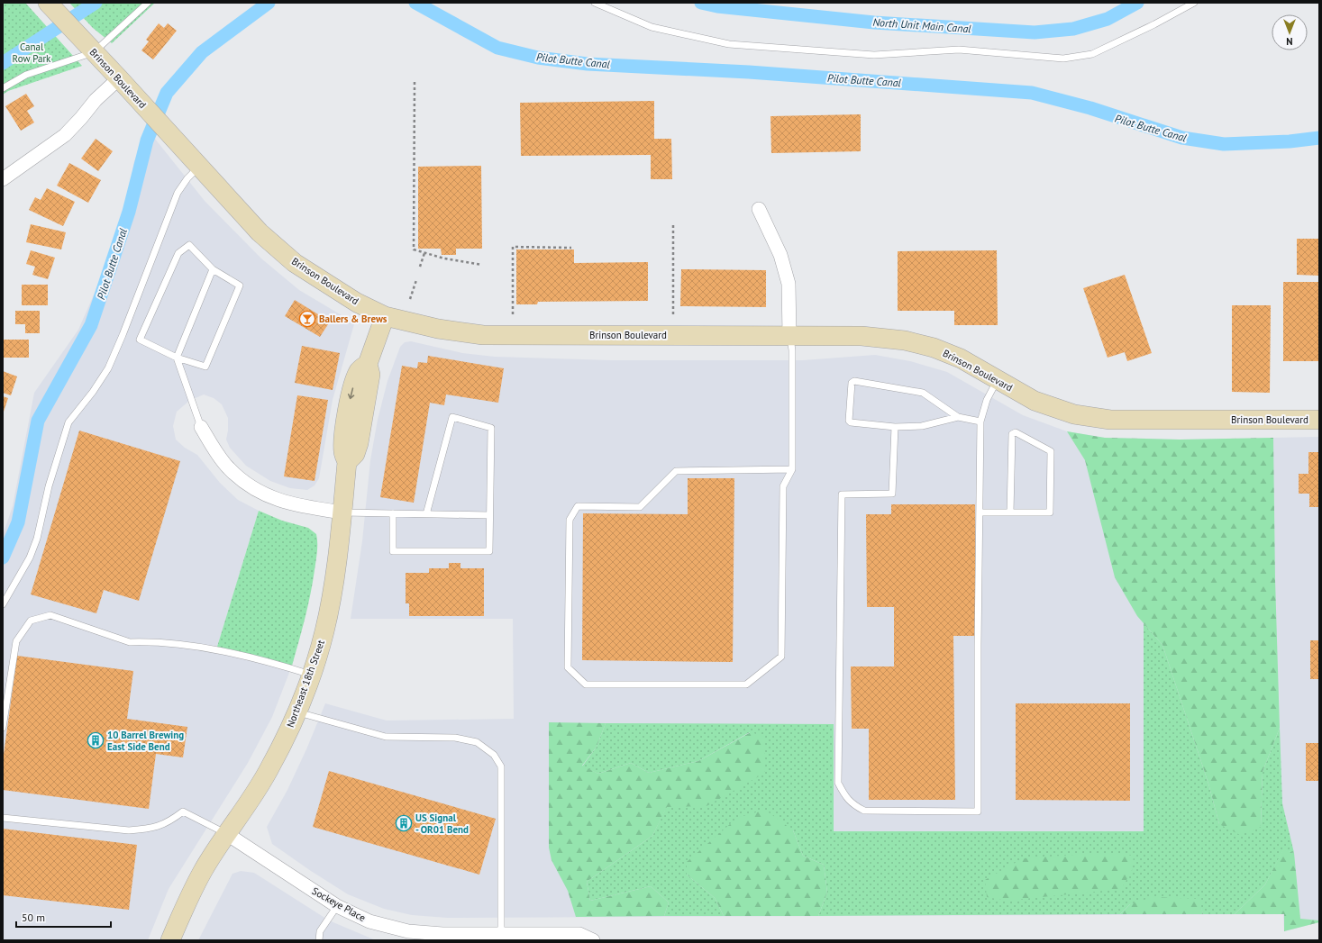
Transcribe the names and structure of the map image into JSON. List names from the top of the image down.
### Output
{
  "streets": {
    "street": ["Brinson Boulevard", "Northeast 18th Street", "Sockeye Place"]
  },
  "crossings": [
    ["Brinson Boulevard", "Northeast 18th Street"],
    ["Northeast 18th Street", "Sockeye Place"]
  ],
  "water": ["North Unit Main Canal", "Pilot Butte Canal"],
  "parks": ["Canal Row Park"],
  "places": {
    "bar": ["Ballers & Brews"],
    "building": ["10 Barrel Brewing East Side Bend", "US Signal - OR01 Bend"]
  },
  "scale_bar": "50 m",
  "north": "bottom"
}
